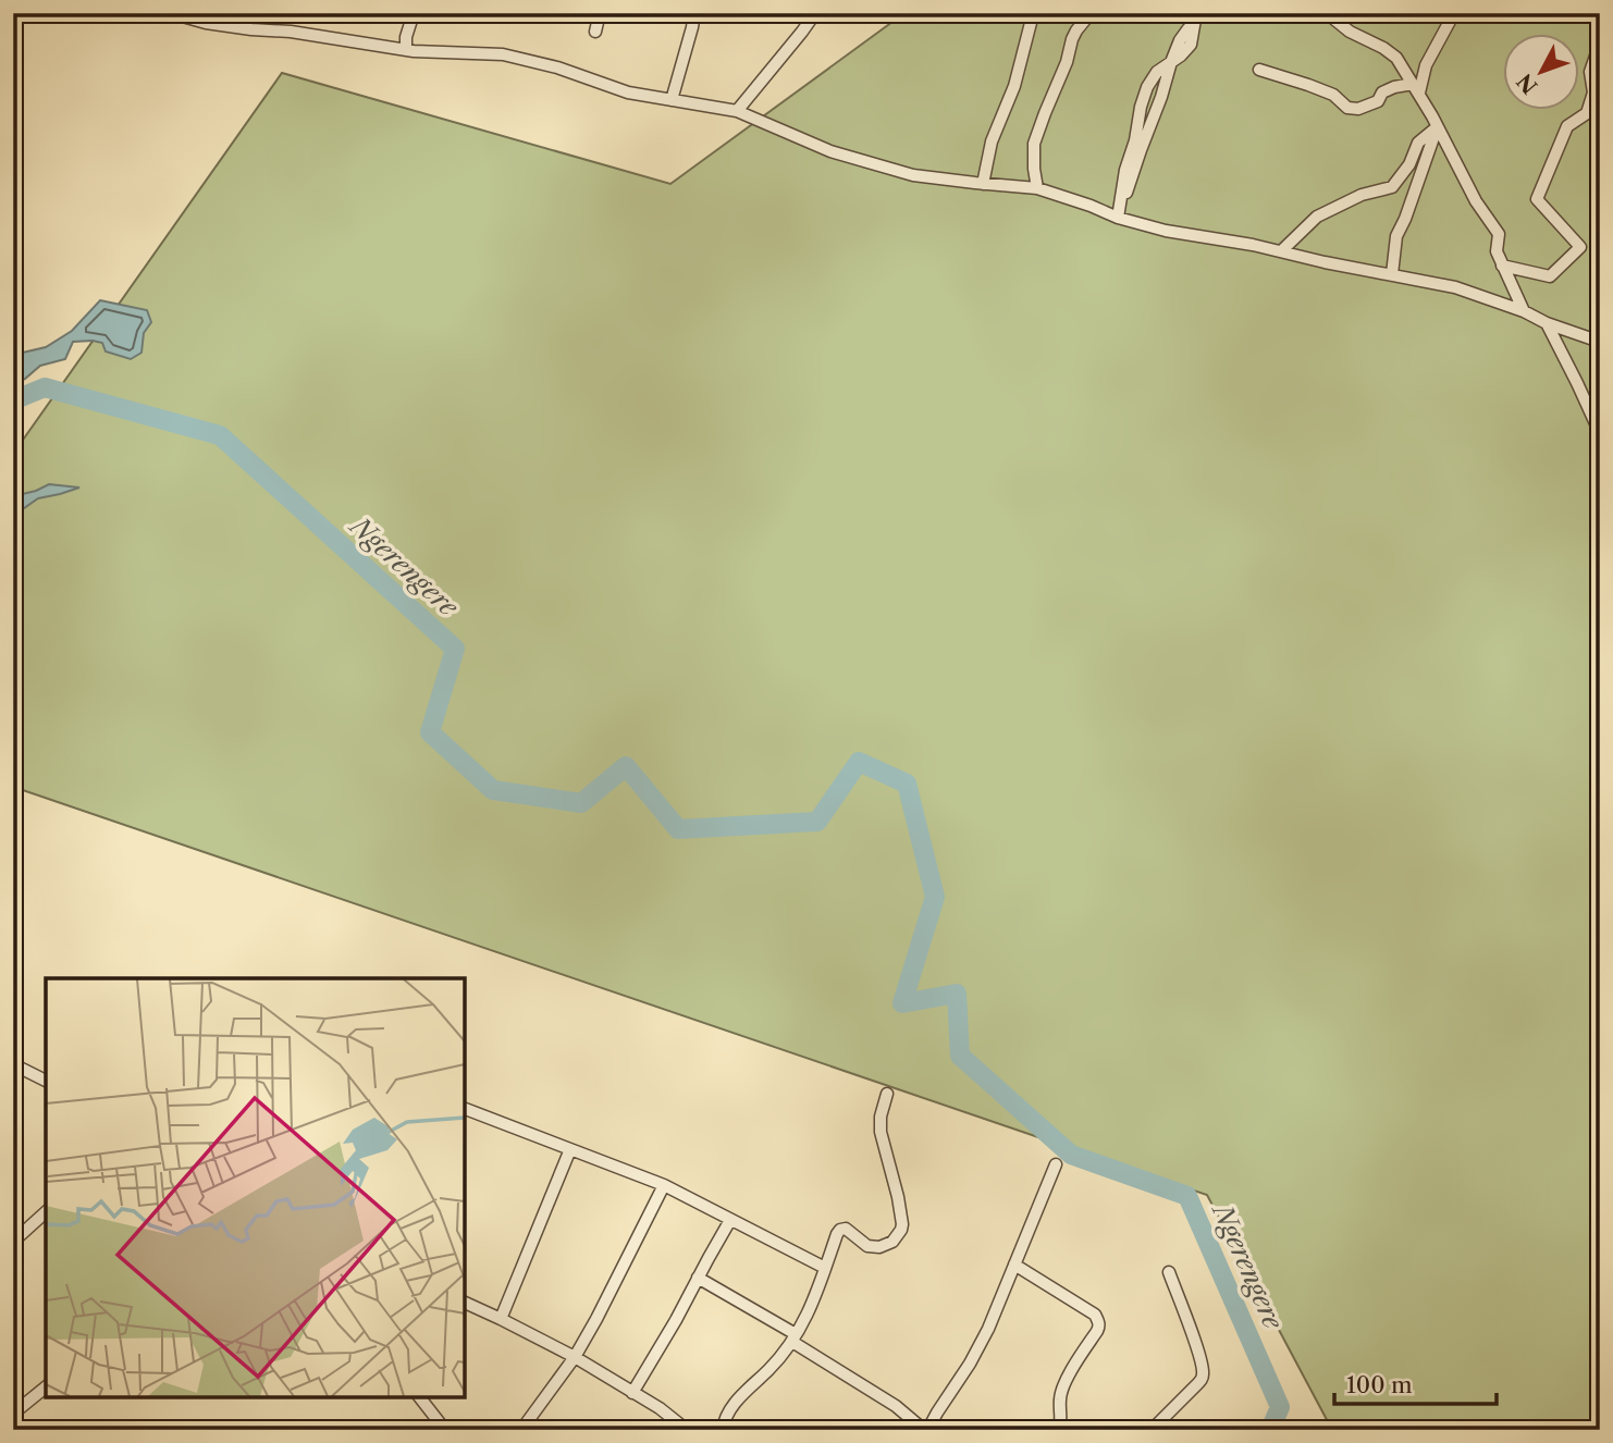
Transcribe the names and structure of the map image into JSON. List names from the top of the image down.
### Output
{
  "water": ["Ngerengere"],
  "scale_bar": "100 m",
  "north": "bottom left"
}
